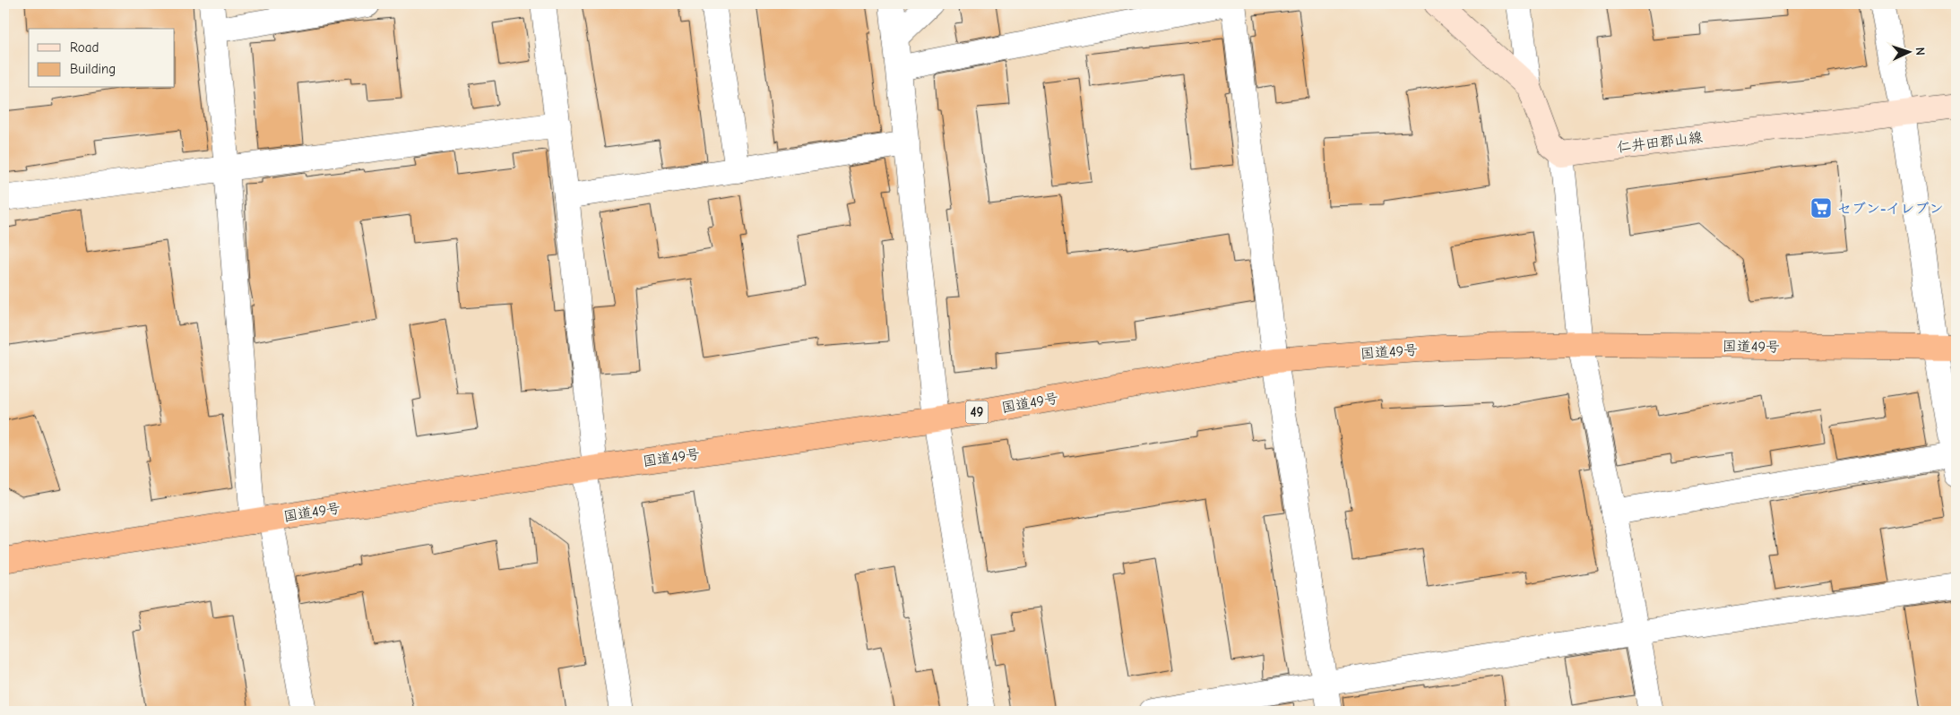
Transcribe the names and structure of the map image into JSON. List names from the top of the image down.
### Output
{
  "streets": {
    "highway": ["国道49号", "49"],
    "main road": ["仁井田郡山線"]
  },
  "places": {
    "supermarket": ["セブン-イレブン"]
  },
  "legend": ["Road", "Building"],
  "north": "right"
}
